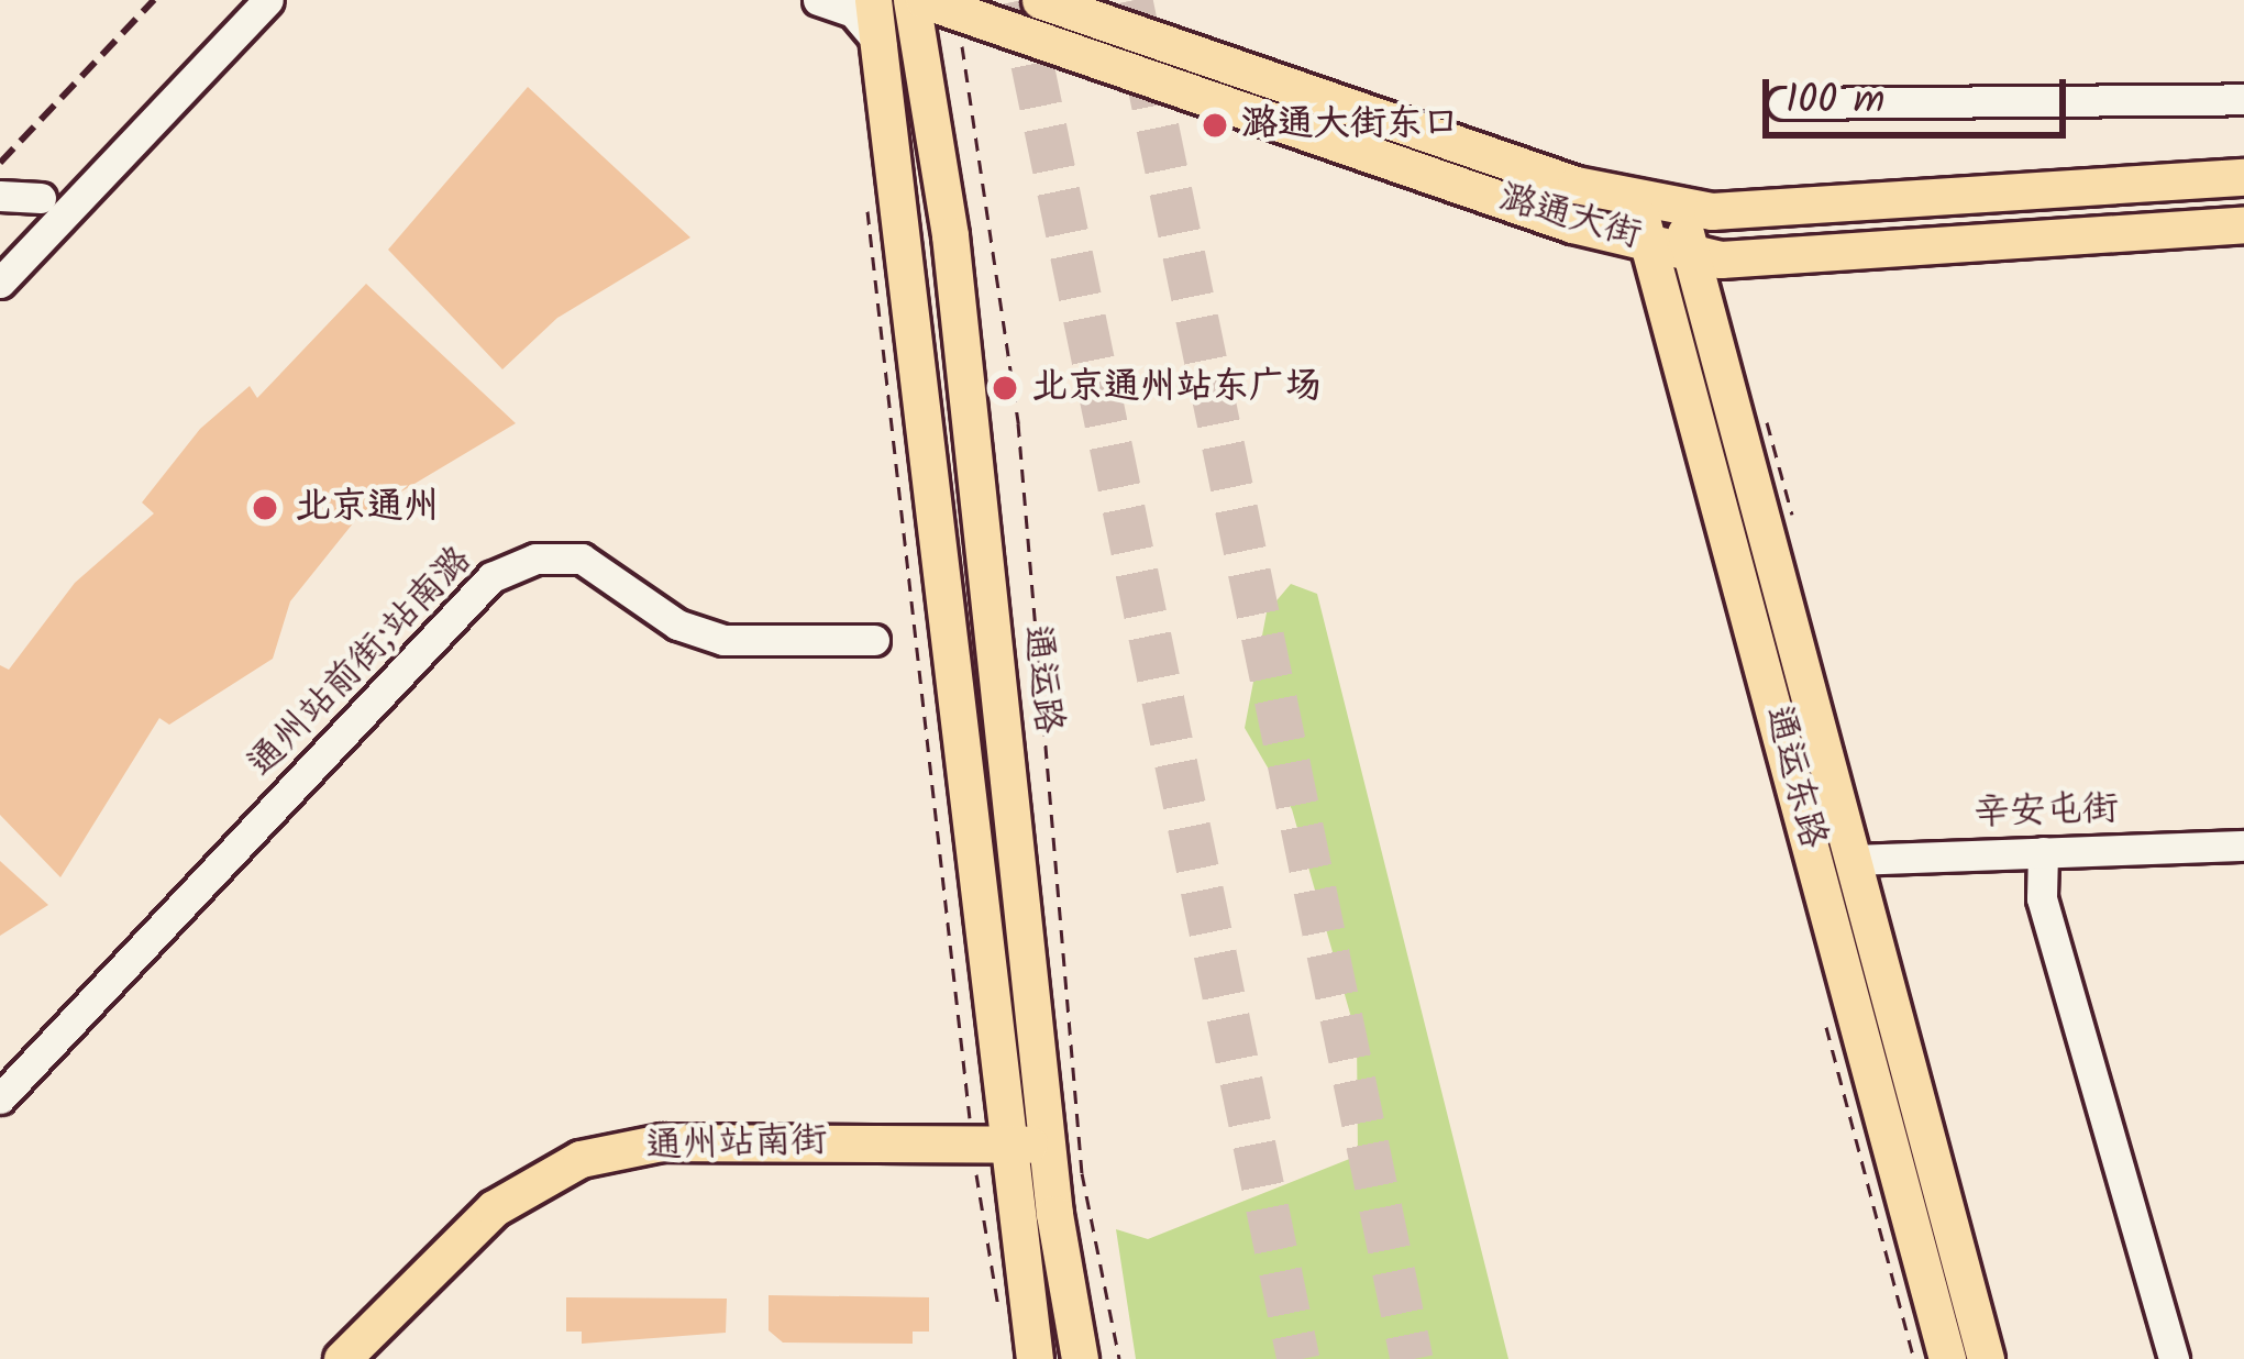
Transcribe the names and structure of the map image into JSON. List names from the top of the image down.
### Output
{
  "streets": {
    "main road": [
      "潞通大街",
      "通运路",
      "通运东路",
      "通州站南街"
    ],
    "street": ["通州站前街;站南潞", "辛安屯街"]
  },
  "crossings": [
    ["潞通大街", "通运路"],
    ["潞通大街", "通运东路"],
    ["通运路", "通州站南街"],
    ["通运东路", "辛安屯街"]
  ],
  "places": ["潞通大街东口", "北京通州站东广场", "北京通州"],
  "scale_bar": "100 m"
}
